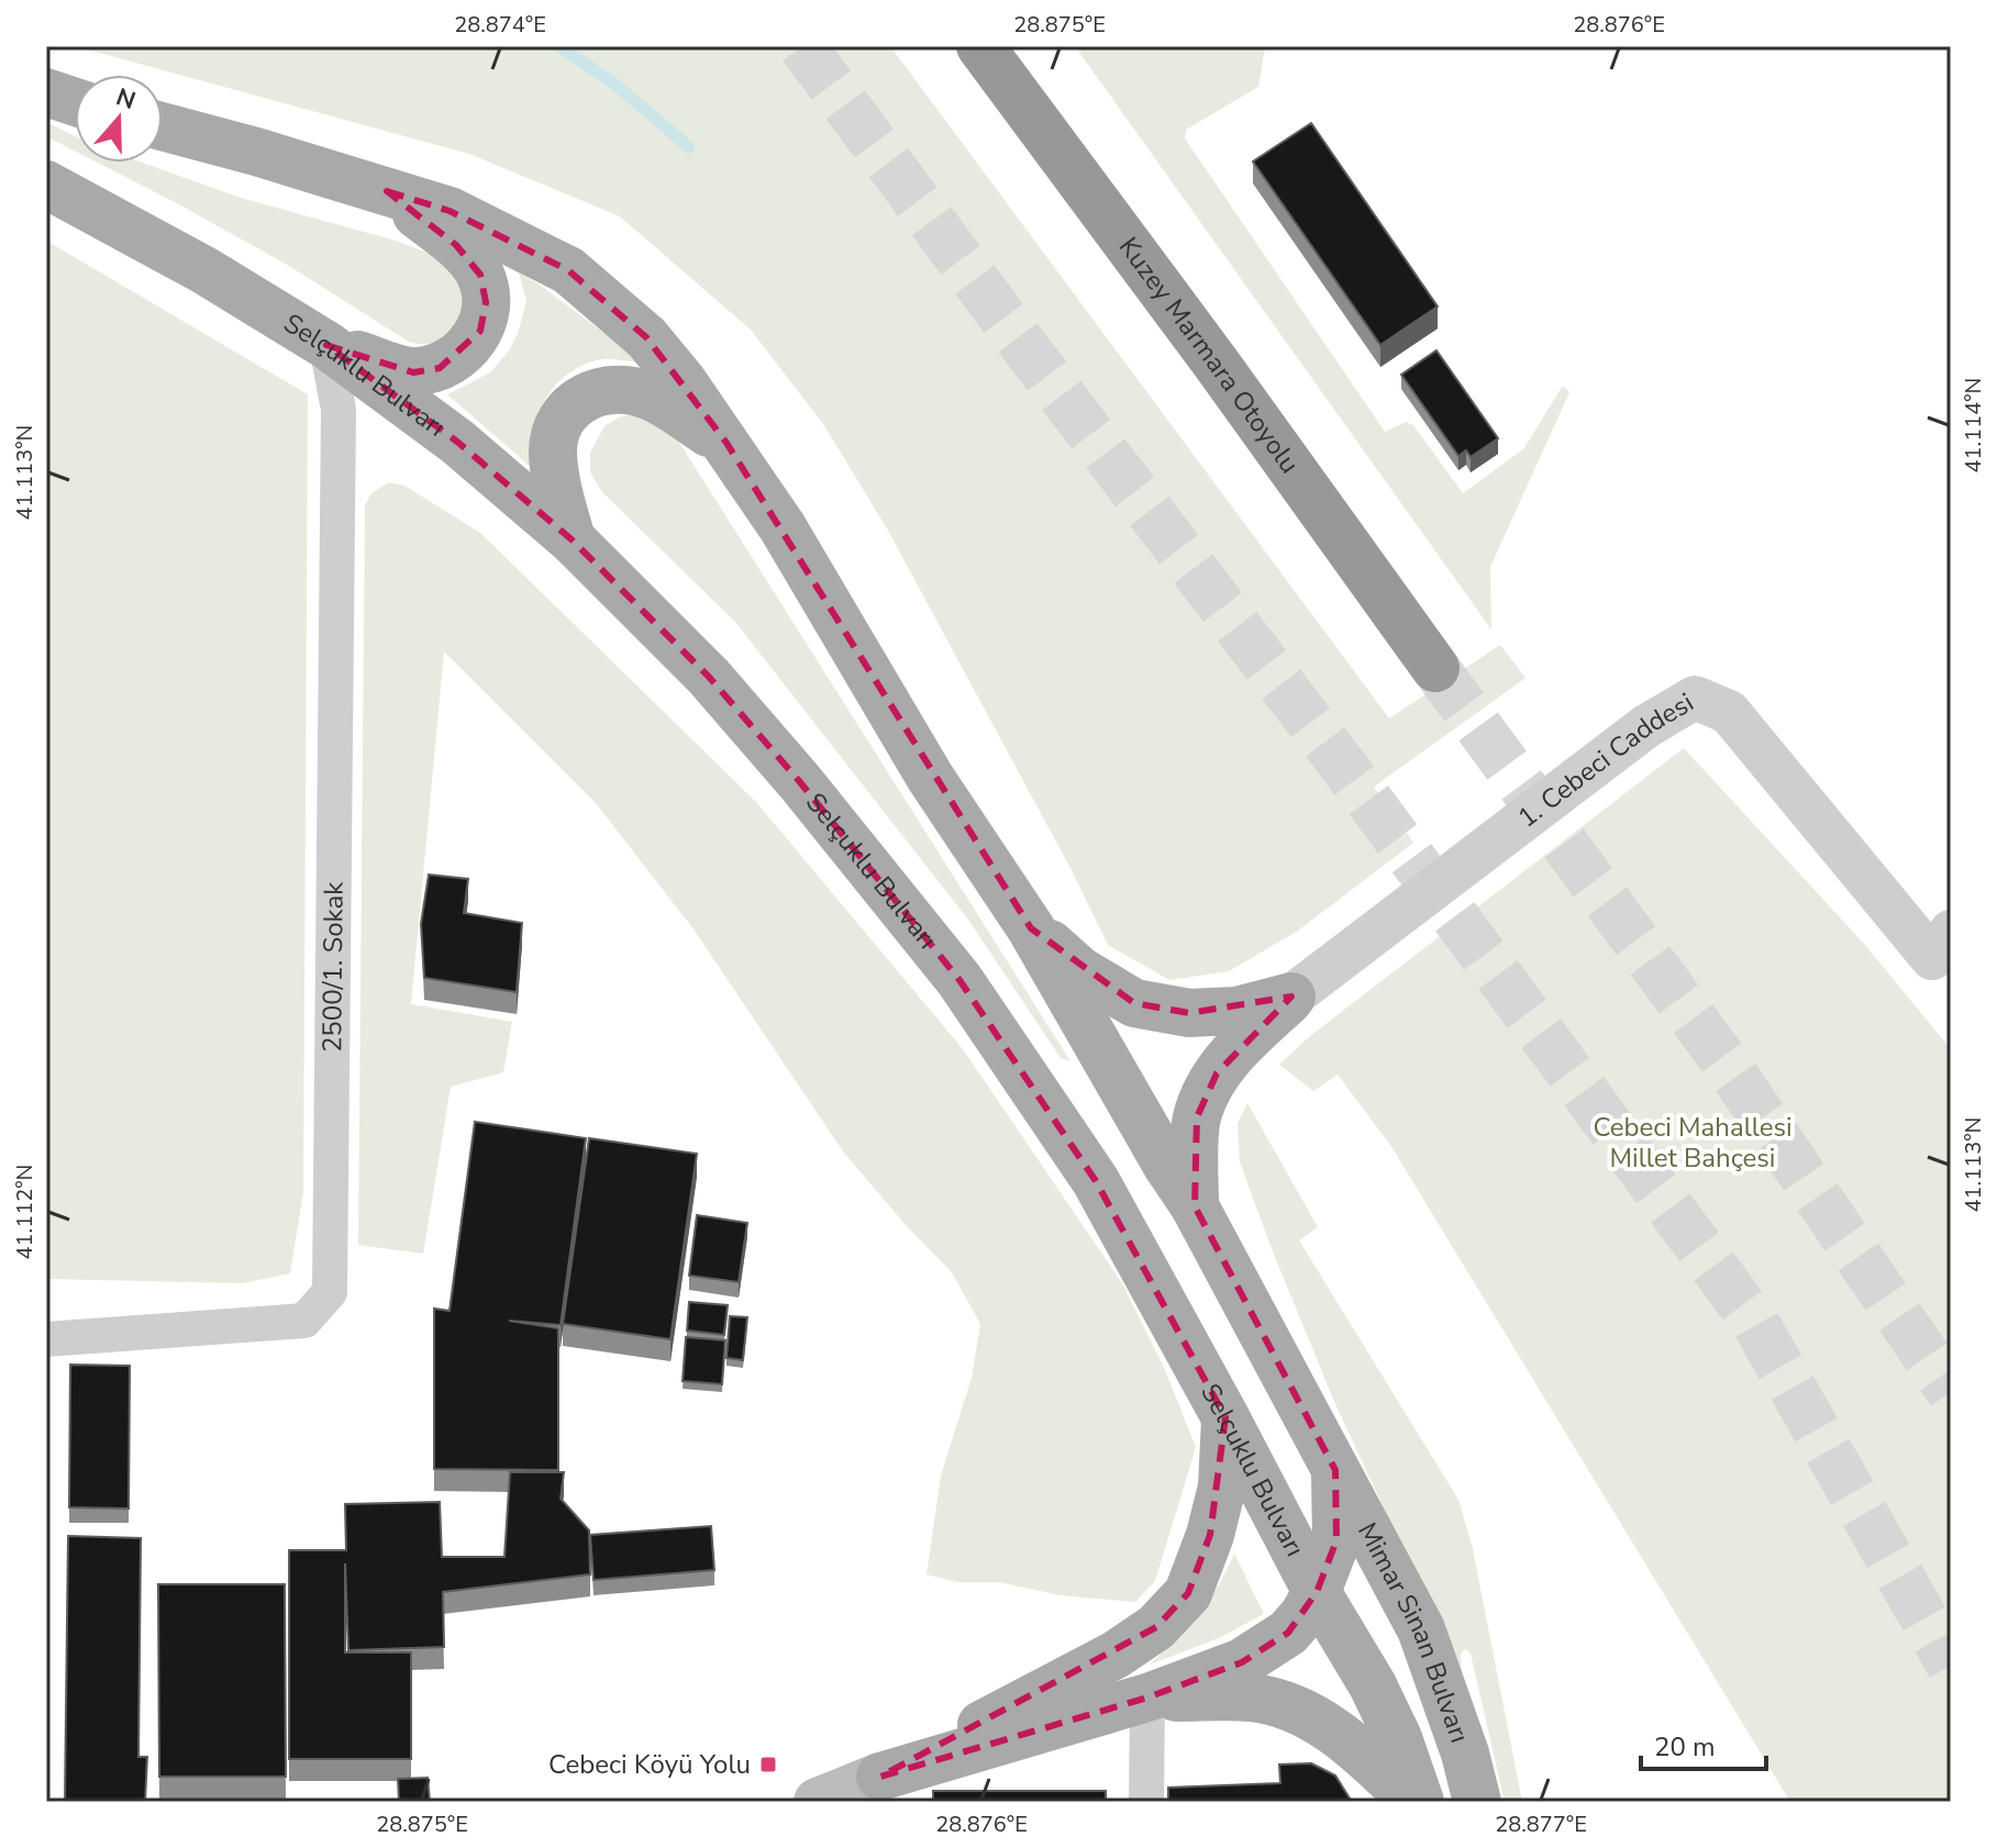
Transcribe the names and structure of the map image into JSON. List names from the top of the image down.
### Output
{
  "streets": {
    "highway": ["Kuzey Marmara Otoyolu"],
    "main road": ["Selçuklu Bulvarı", "Mimar Sinan Bulvarı"],
    "street": ["1. Cebeci Caddesi", "2500/1. Sokak"]
  },
  "crossings": [
    ["Selçuklu Bulvarı", "2500/1. Sokak"]
  ],
  "parks": ["Cebeci Mahallesi Millet Bahçesi"],
  "places": {
    "transit": ["Cebeci Köyü Yolu"]
  },
  "scale_bar": "20 m",
  "north": "top",
  "coordinates": [
    "28.874°E",
    "28.875°E",
    "28.876°E",
    "41.114°N",
    "41.113°N",
    "41.112°N",
    "28.877°E"
  ]
}
